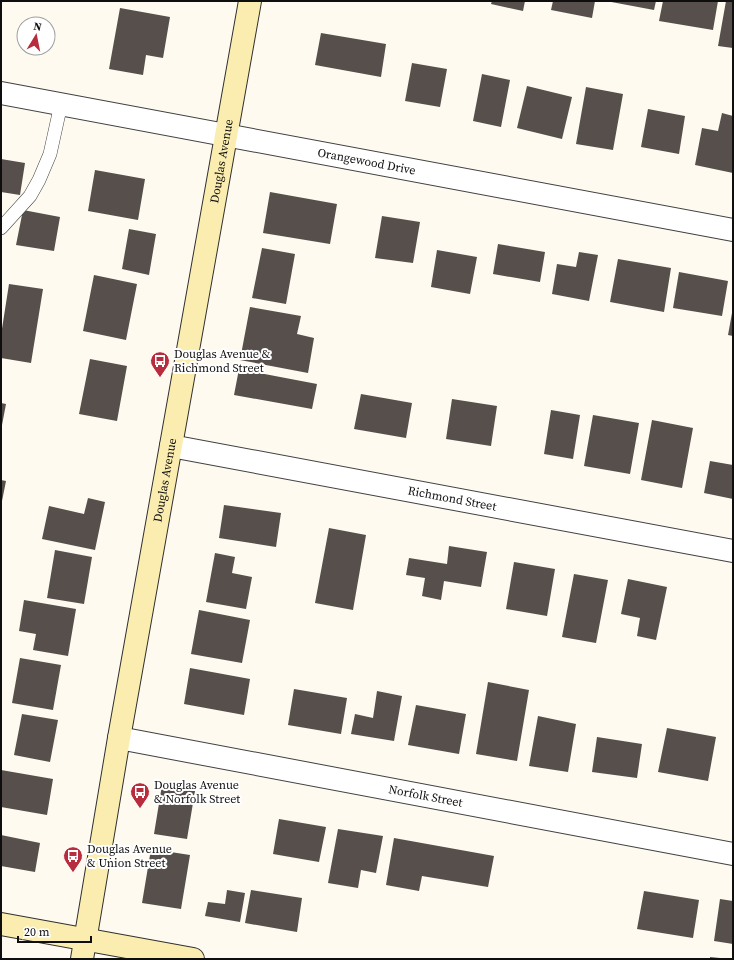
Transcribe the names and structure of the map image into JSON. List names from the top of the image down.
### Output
{
  "streets": {
    "street": [
      "Douglas Avenue",
      "Orangewood Drive",
      "Richmond Street",
      "Norfolk Street"
    ]
  },
  "crossings": [
    ["Douglas Avenue", "Orangewood Drive"],
    ["Douglas Avenue", "Richmond Street"],
    ["Douglas Avenue", "Norfolk Street"]
  ],
  "places": {
    "bus stop": ["Douglas Avenue & Richmond Street", "Douglas Avenue & Norfolk Street", "Douglas Avenue & Union Street"]
  },
  "scale_bar": "20 m",
  "north": "top"
}
